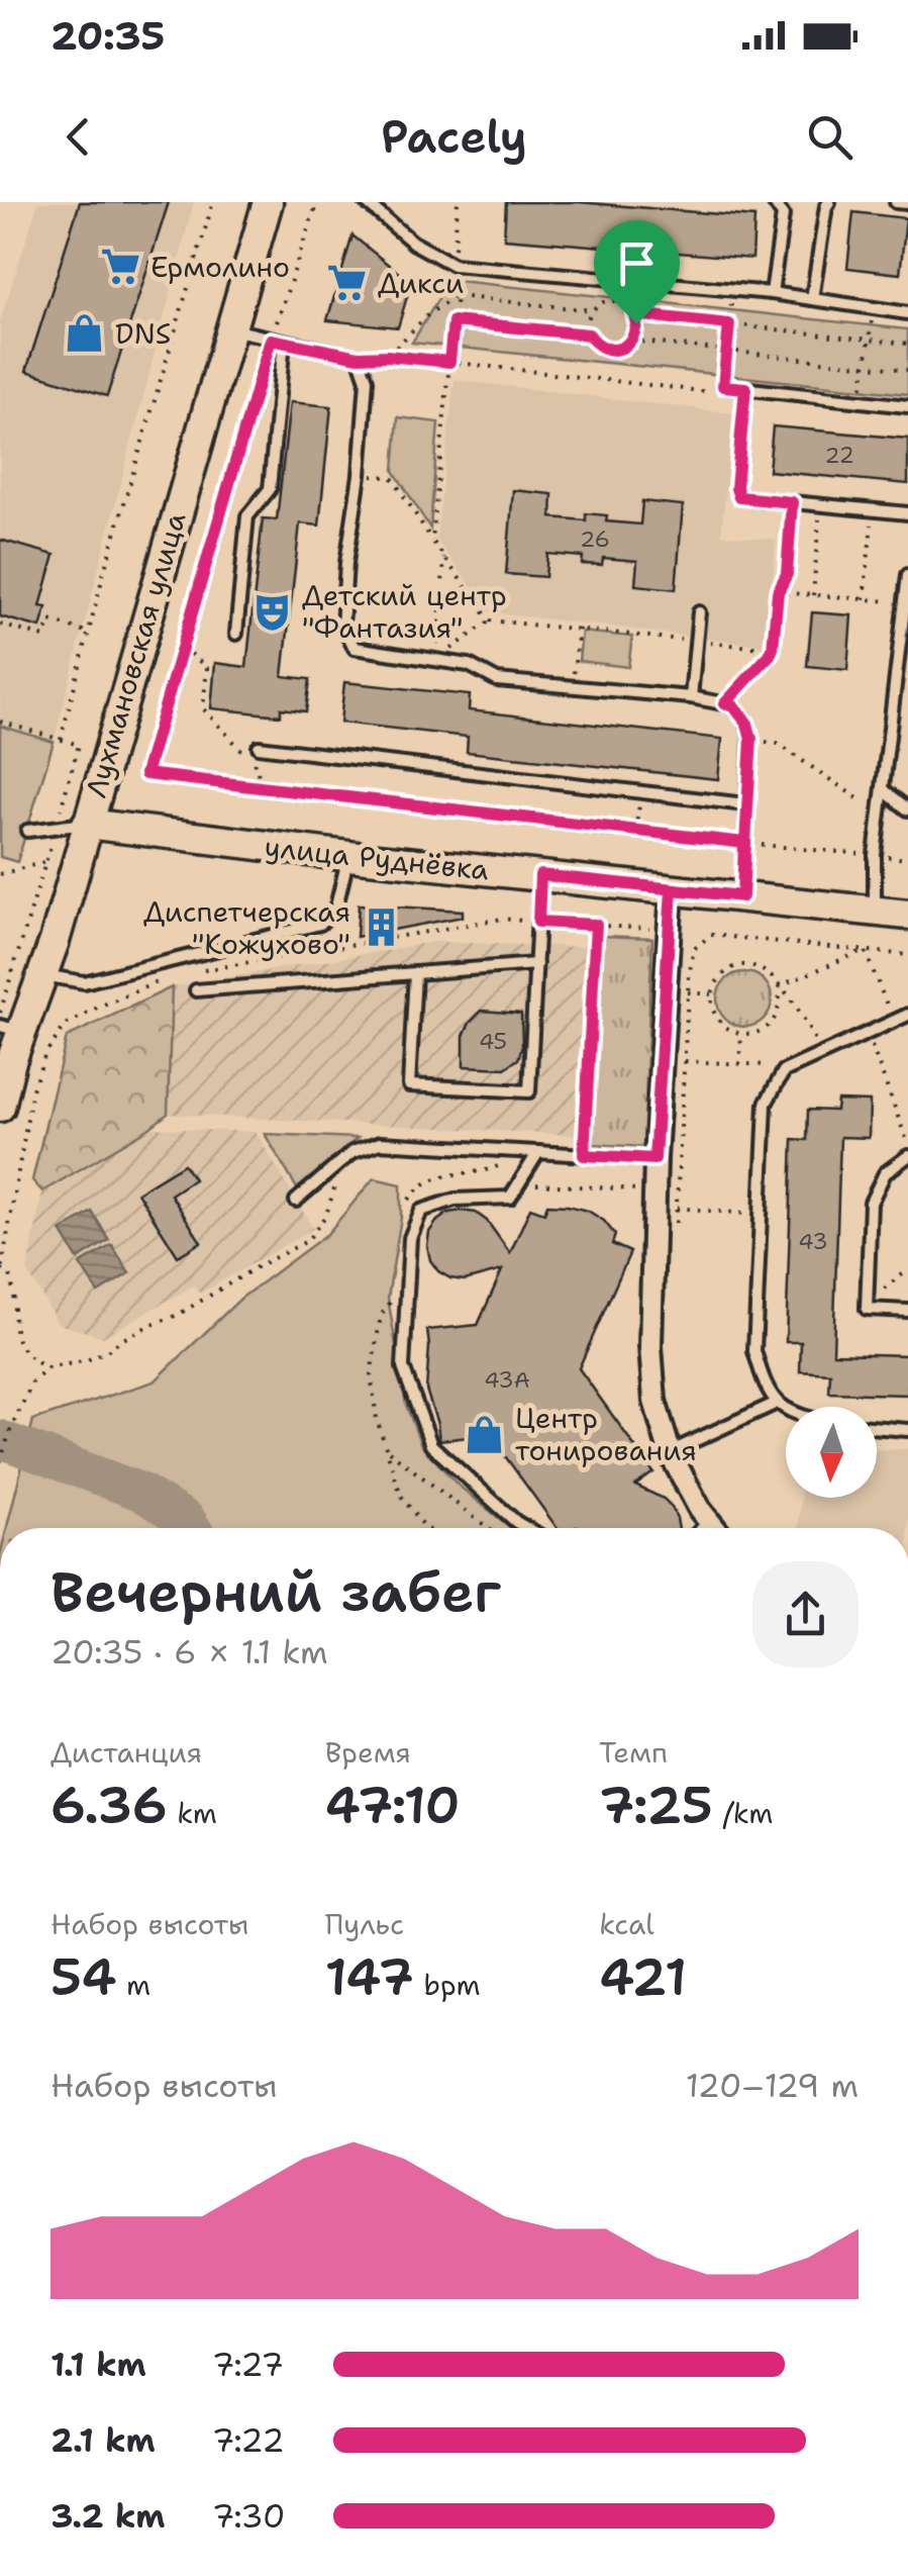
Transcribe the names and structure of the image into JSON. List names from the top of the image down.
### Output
{
  "streets": {
    "street": ["Лухмановская улица", "улица Руднёвка"]
  },
  "crossings": [
    ["Лухмановская улица", "улица Руднёвка"]
  ],
  "places": {
    "supermarket": ["Ермолино", "Дикси"],
    "shop": ["DNS", "Центр тонирования"],
    "theatre": ["Детский центр \"Фантазия\""],
    "building": ["Диспетчерская \"Кожухово\""]
  },
  "house_numbers": [
    "22",
    "26",
    "45",
    "43",
    "43А"
  ],
  "north": "bottom",
  "page": {
    "status": "20:35",
    "header": "Pacely",
    "heading": ["Вечерний забег", "20:35 · 6 × 1.1 km"],
    "stats": [
      ["Дистанция", "6.36 km"],
      ["Время", "47:10"],
      ["Темп", "7:25 /km"],
      ["Набор высоты", "54 m"],
      ["Пульс", "147 bpm"],
      ["kcal", "421"]
    ],
    "chart": ["Набор высоты", "120–129 m"],
    "list": [
      {
        "name": "1.1 km",
        "note": "7:27"
      },
      {
        "name": "2.1 km",
        "note": "7:22"
      },
      {
        "name": "3.2 km",
        "note": "7:30"
      }
    ]
  }
}
